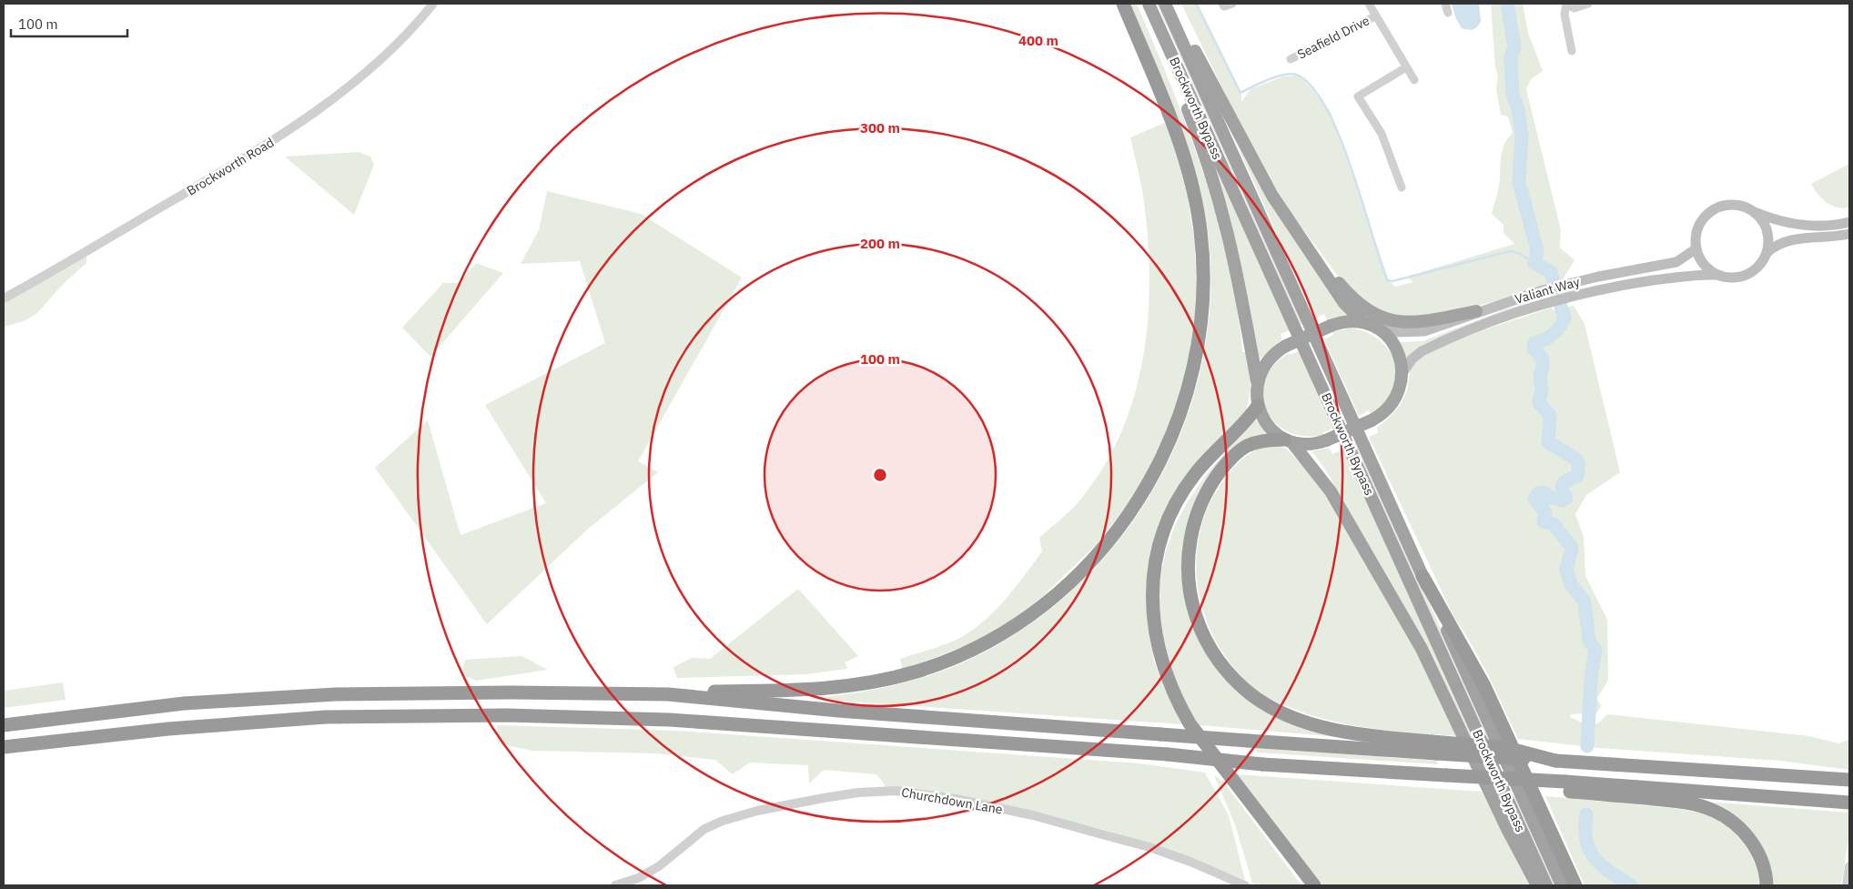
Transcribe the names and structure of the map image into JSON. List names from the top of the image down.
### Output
{
  "streets": {
    "highway": ["Brockworth Bypass"],
    "main road": ["Valiant Way"],
    "street": ["Seafield Drive", "Brockworth Road", "Churchdown Lane"]
  },
  "scale_bar": "100 m",
  "rings": [
    "400 m",
    "300 m",
    "200 m",
    "100 m"
  ]
}
